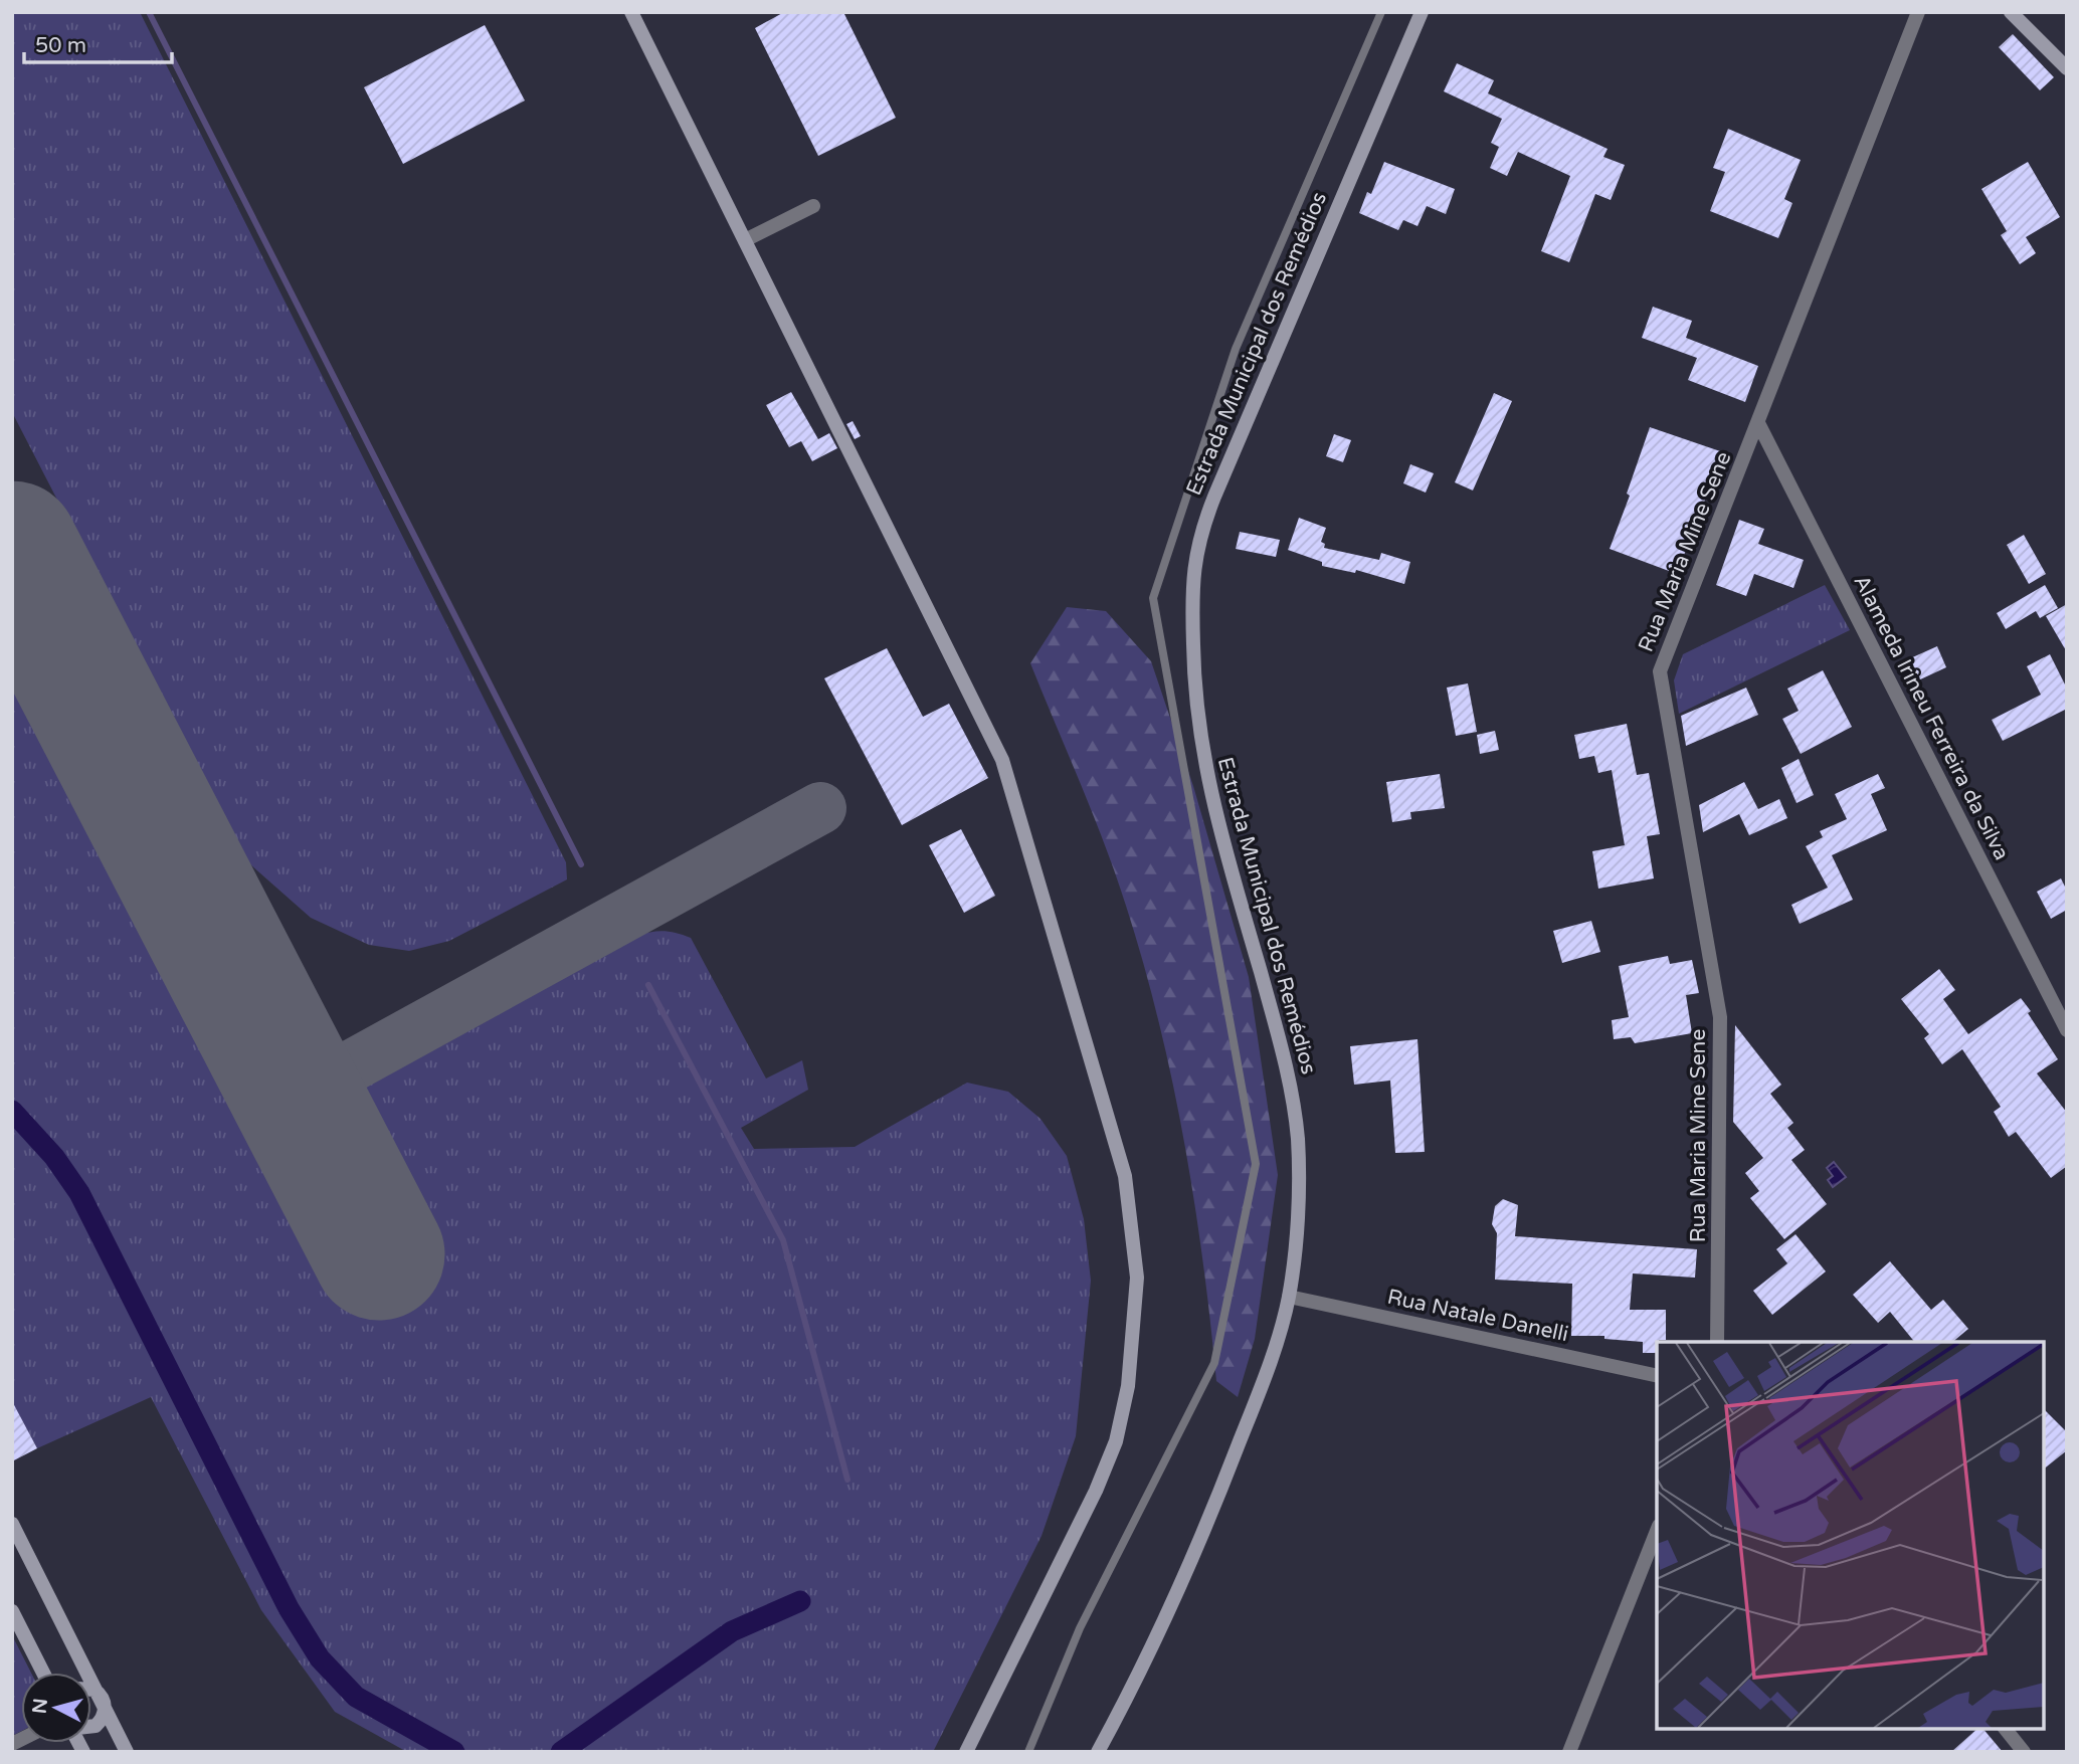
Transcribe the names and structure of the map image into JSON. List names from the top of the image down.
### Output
{
  "streets": {
    "street": [
      "Estrada Municipal dos Remédios",
      "Rua Maria Mine Sene",
      "Alameda Irineu Ferreira da Silva",
      "Rua Natale Danelli"
    ]
  },
  "crossings": [
    ["Estrada Municipal dos Remédios", "Rua Natale Danelli"],
    ["Rua Maria Mine Sene", "Alameda Irineu Ferreira da Silva"]
  ],
  "scale_bar": "50 m",
  "north": "left"
}
